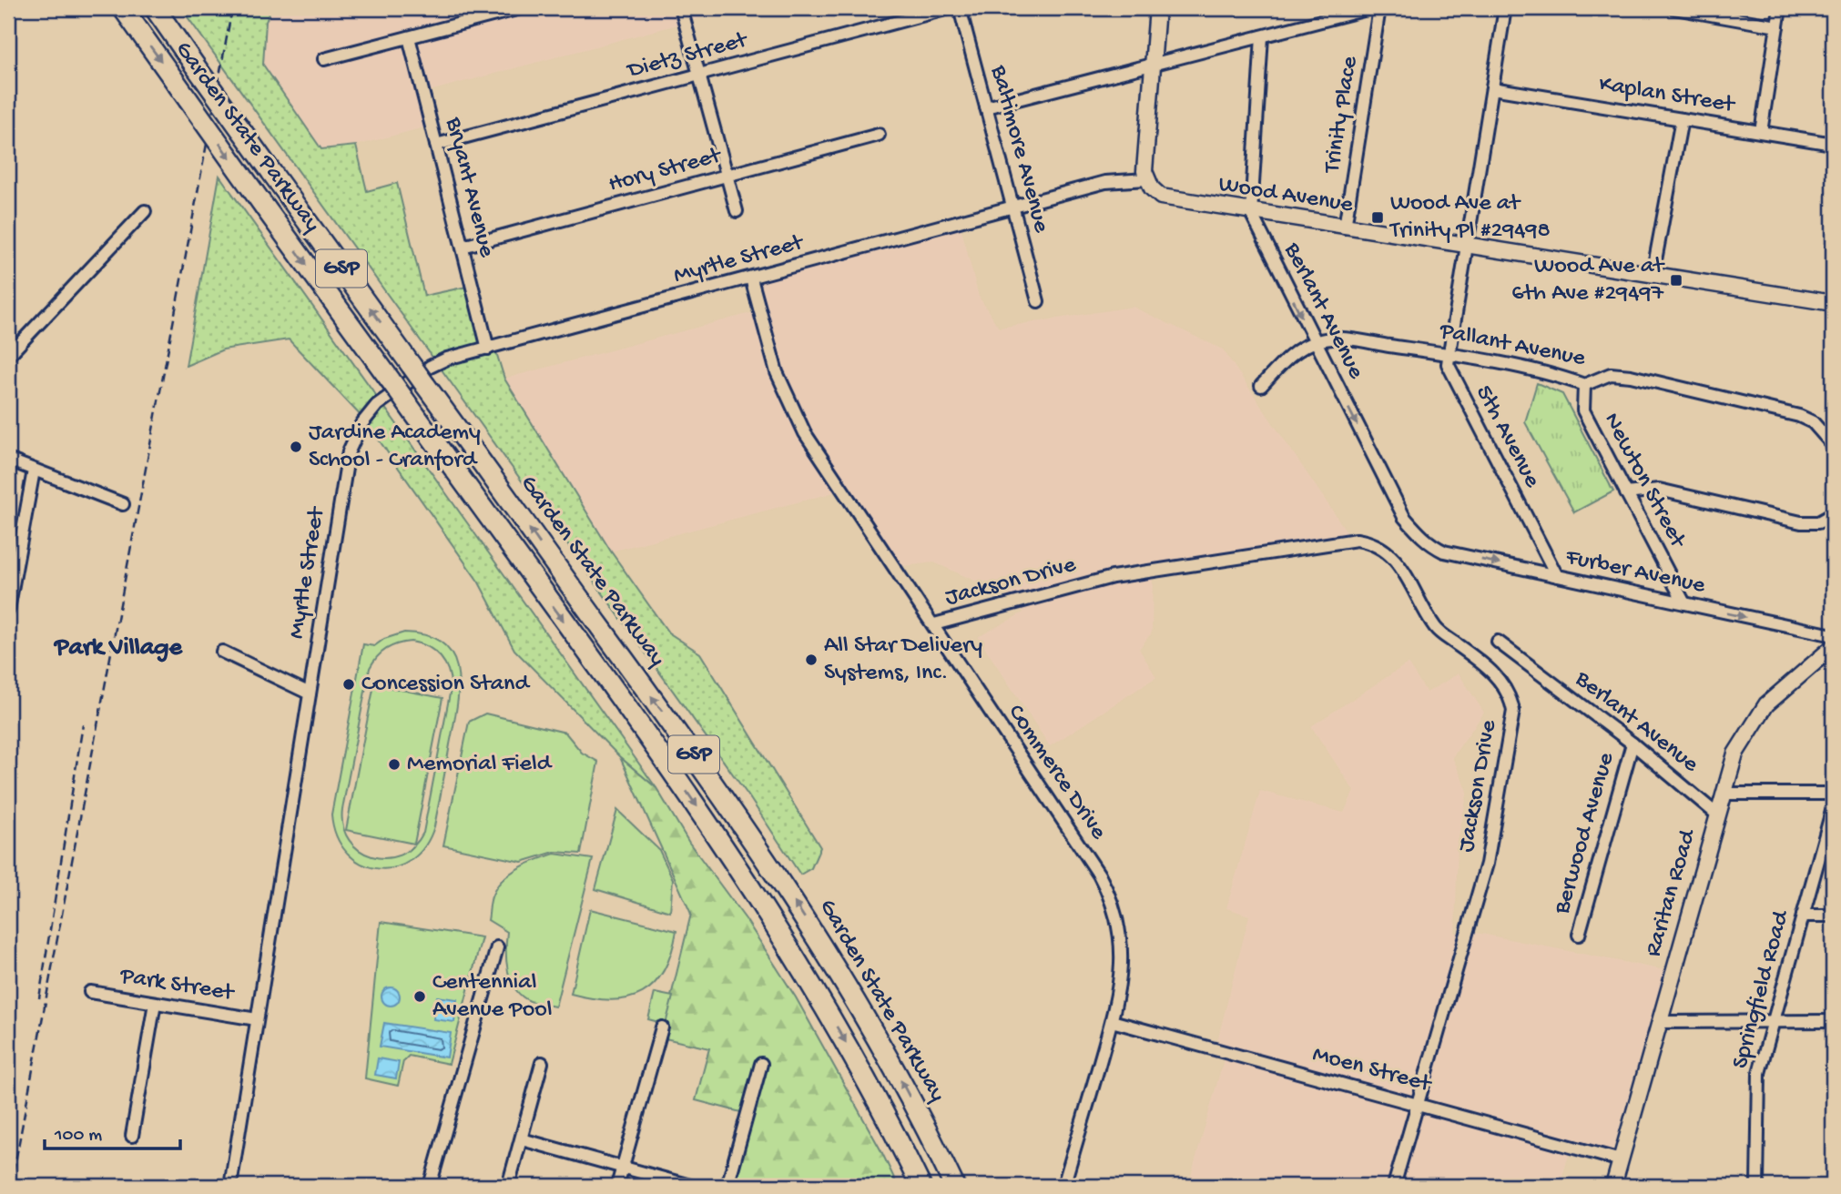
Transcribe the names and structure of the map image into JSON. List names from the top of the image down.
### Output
{
  "streets": {
    "highway": ["Garden State Parkway", "GSP"],
    "main road": ["Wood Avenue", "Raritan Road"],
    "street": [
      "Dietz Street",
      "Kaplan Street",
      "Trinity Place",
      "Baltimore Avenue",
      "Hory Street",
      "Bryant Avenue",
      "Myrtle Street",
      "Berlant Avenue",
      "Pallant Avenue",
      "5th Avenue",
      "Newton Street",
      "Furber Avenue",
      "Jackson Drive",
      "Commerce Drive",
      "Berwood Avenue",
      "Park Street",
      "Springfield Road",
      "Moen Street"
    ]
  },
  "crossings": [
    ["Dietz Street", "Bryant Avenue"],
    ["Kaplan Street", "5th Avenue"],
    ["Trinity Place", "Wood Avenue"],
    ["Baltimore Avenue", "Myrtle Street"],
    ["Hory Street", "Bryant Avenue"],
    ["Bryant Avenue", "Myrtle Street"],
    ["Wood Avenue", "Myrtle Street"],
    ["Wood Avenue", "Berlant Avenue"],
    ["Wood Avenue", "5th Avenue"],
    ["Myrtle Street", "Commerce Drive"],
    ["Myrtle Street", "Park Street"],
    ["Berlant Avenue", "Pallant Avenue"],
    ["Berlant Avenue", "Furber Avenue"],
    ["Berlant Avenue", "Berwood Avenue"],
    ["Berlant Avenue", "Raritan Road"],
    ["Pallant Avenue", "5th Avenue"],
    ["Pallant Avenue", "Newton Street"],
    ["5th Avenue", "Furber Avenue"],
    ["Newton Street", "Furber Avenue"],
    ["Jackson Drive", "Commerce Drive"],
    ["Jackson Drive", "Moen Street"],
    ["Commerce Drive", "Moen Street"],
    ["Raritan Road", "Moen Street"]
  ],
  "one_way": ["Berlant Avenue", "Furber Avenue"],
  "districts": ["Park Village"],
  "places": {
    "transit": ["Wood Ave at Trinity Pl #29498", "Wood Ave at 6th Ave #29497"],
    "other": [
      "Jardine Academy School - Cranford",
      "All Star Delivery Systems, Inc.",
      "Concession Stand",
      "Memorial Field",
      "Centennial Avenue Pool"
    ]
  },
  "scale_bar": "100 m"
}
